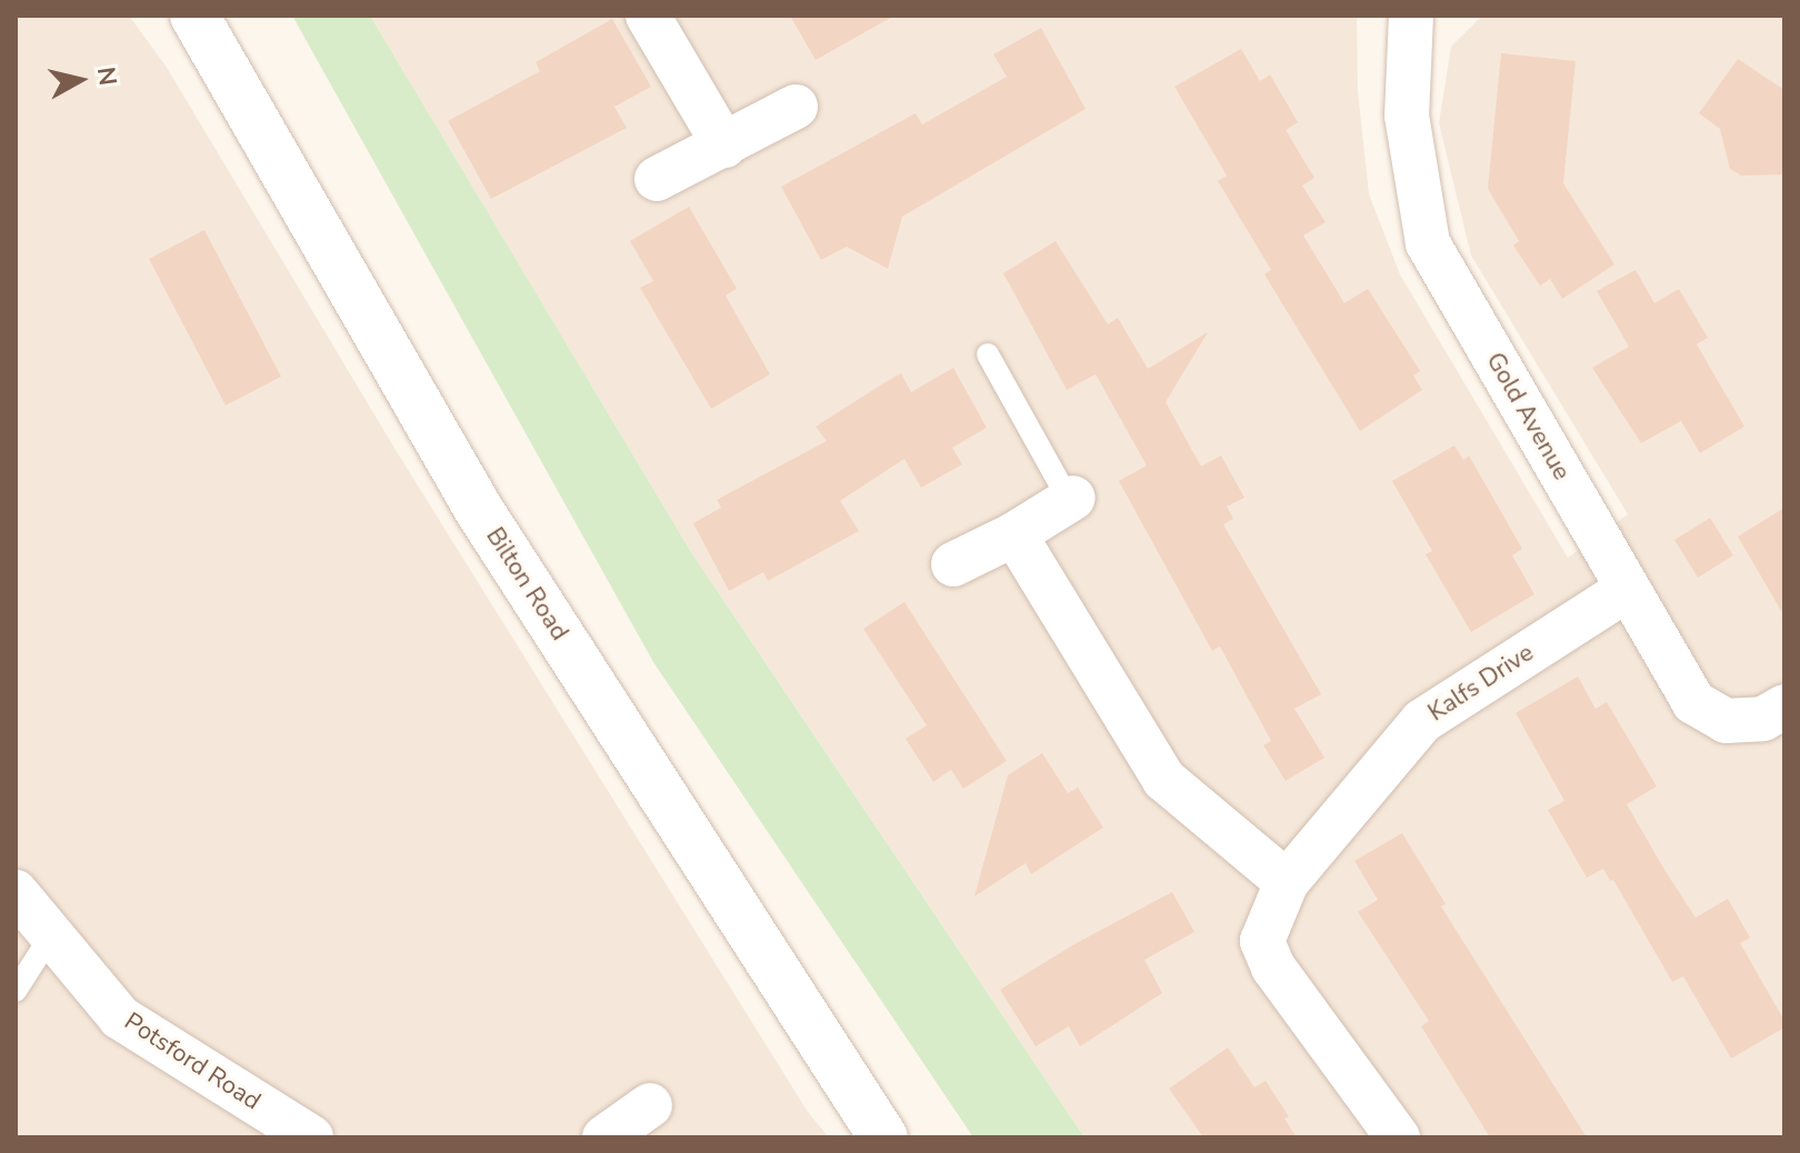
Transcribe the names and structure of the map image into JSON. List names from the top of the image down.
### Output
{
  "streets": {
    "main road": ["Bilton Road"],
    "street": ["Gold Avenue", "Kalfs Drive", "Potsford Road"]
  },
  "crossings": [
    ["Gold Avenue", "Kalfs Drive"]
  ],
  "north": "right"
}
